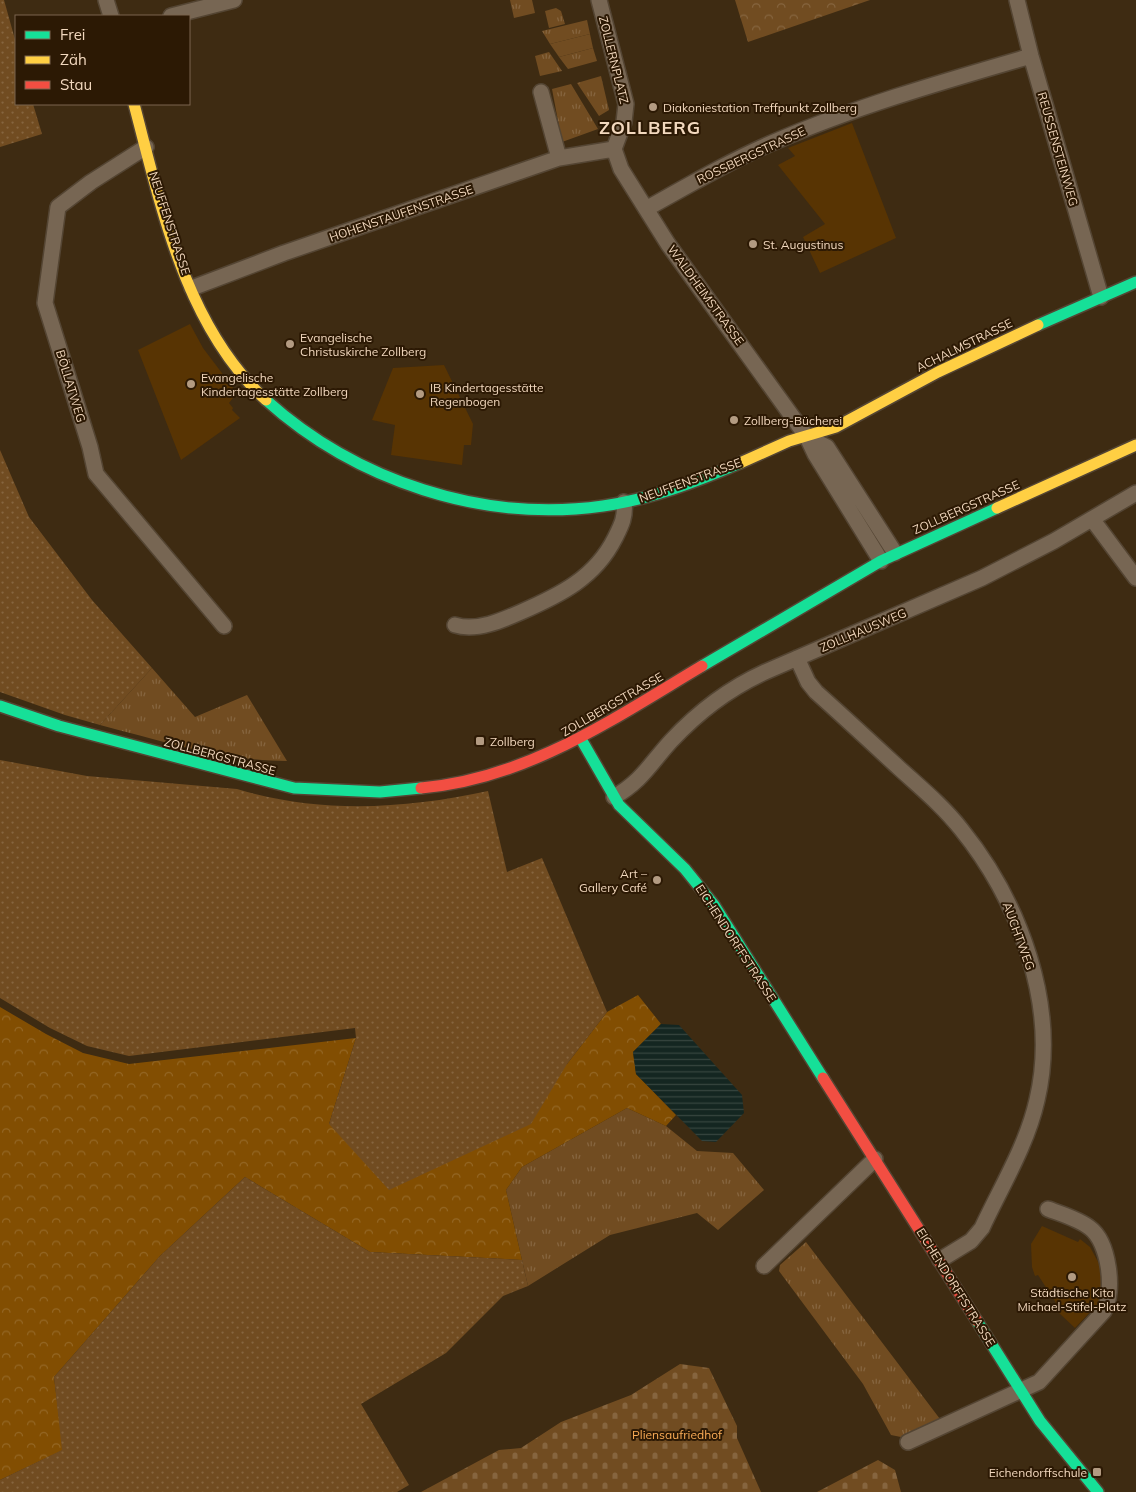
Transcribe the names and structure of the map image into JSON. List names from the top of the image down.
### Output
{
  "streets": {
    "street": [
      "ZOLLERNPLATZ",
      "REUSSENSTEINWEG",
      "ROSSBERGSTRASSE",
      "HOHENSTAUFENSTRASSE",
      "NEUFFENSTRASSE",
      "WALDHEIMSTRASSE",
      "ACHALMSTRASSE",
      "BÖLLATWEG",
      "ZOLLBERGSTRASSE",
      "ZOLLHAUSWEG",
      "AUCHTWEG",
      "EICHENDORFFSTRASSE"
    ]
  },
  "crossings": [
    ["ZOLLERNPLATZ", "HOHENSTAUFENSTRASSE"],
    ["ZOLLERNPLATZ", "WALDHEIMSTRASSE"],
    ["REUSSENSTEINWEG", "ROSSBERGSTRASSE"],
    ["REUSSENSTEINWEG", "ACHALMSTRASSE"],
    ["ROSSBERGSTRASSE", "WALDHEIMSTRASSE"],
    ["HOHENSTAUFENSTRASSE", "NEUFFENSTRASSE"],
    ["HOHENSTAUFENSTRASSE", "WALDHEIMSTRASSE"],
    ["NEUFFENSTRASSE", "WALDHEIMSTRASSE"],
    ["NEUFFENSTRASSE", "ACHALMSTRASSE"],
    ["NEUFFENSTRASSE", "BÖLLATWEG"],
    ["WALDHEIMSTRASSE", "ACHALMSTRASSE"],
    ["WALDHEIMSTRASSE", "ZOLLBERGSTRASSE"],
    ["ZOLLBERGSTRASSE", "EICHENDORFFSTRASSE"],
    ["ZOLLHAUSWEG", "AUCHTWEG"],
    ["ZOLLHAUSWEG", "EICHENDORFFSTRASSE"],
    ["AUCHTWEG", "EICHENDORFFSTRASSE"]
  ],
  "districts": ["ZOLLBERG"],
  "parks": ["Pliensaufriedhof"],
  "places": {
    "other": [
      "Diakoniestation Treffpunkt Zollberg",
      "St. Augustinus",
      "Evangelische Christuskirche Zollberg",
      "Evangelische Kindertagesstätte Zollberg",
      "IB Kindertagesstätte Regenbogen",
      "Zollberg-Bücherei",
      "Art – Gallery Café",
      "Städtische Kita Michael-Stifel-Platz"
    ],
    "transit": ["Zollberg", "Eichendorffschule"]
  },
  "legend": ["Frei", "Zäh", "Stau"]
}
